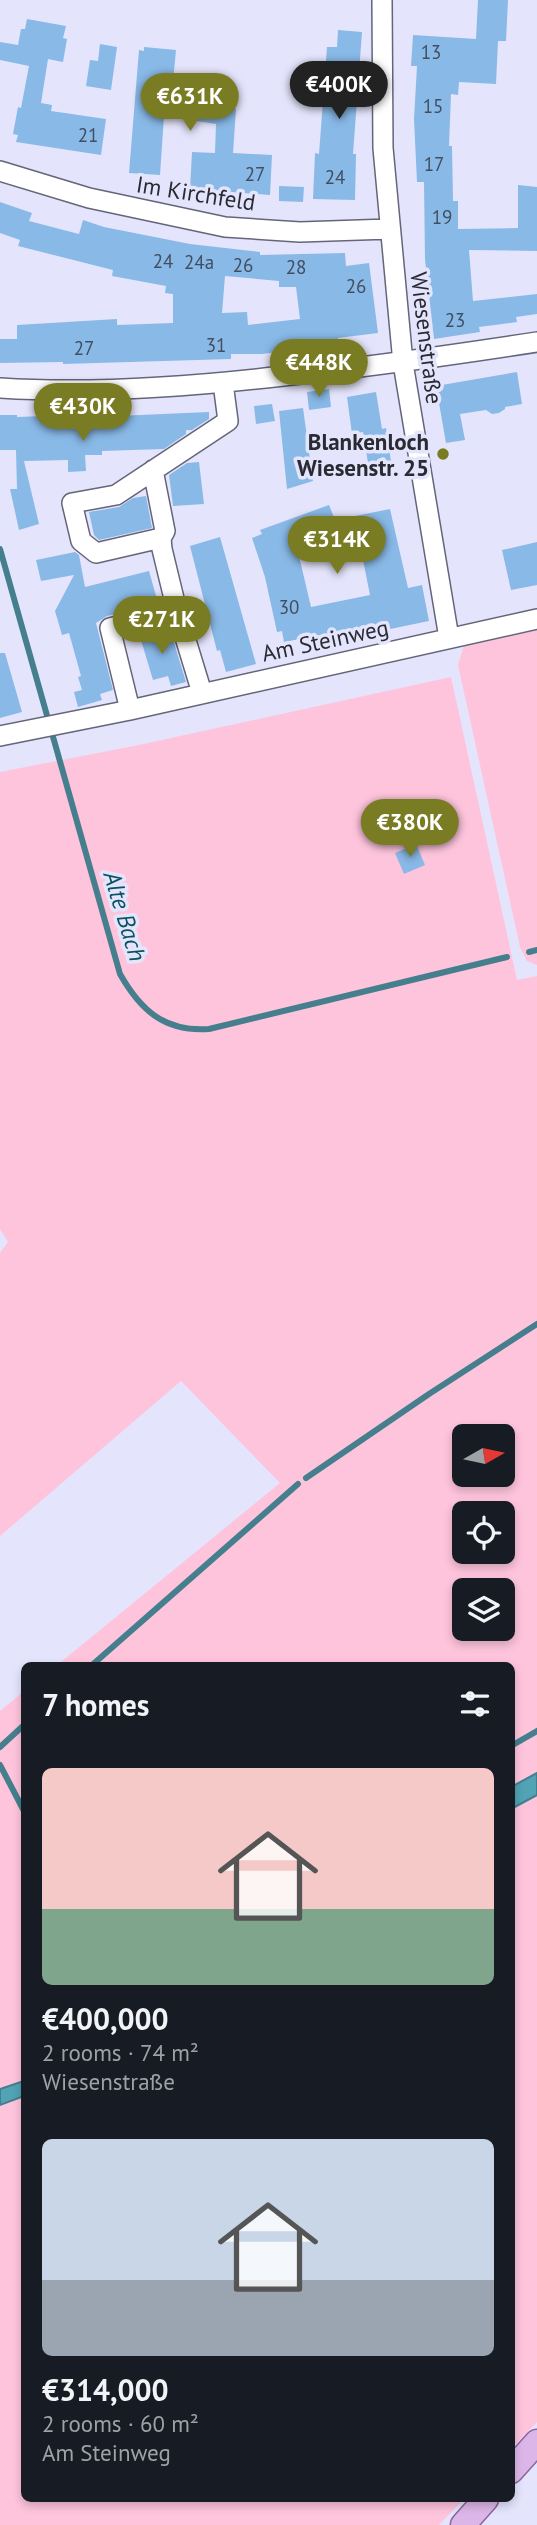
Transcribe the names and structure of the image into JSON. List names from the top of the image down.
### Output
{
  "streets": {
    "street": ["Im Kirchfeld", "Wiesenstraße", "Am Steinweg"]
  },
  "crossings": [
    ["Im Kirchfeld", "Wiesenstraße"],
    ["Wiesenstraße", "Am Steinweg"]
  ],
  "water": ["Alte Bach"],
  "places": ["Blankenloch Wiesenstr. 25"],
  "house_numbers": [
    "13",
    "15",
    "21",
    "17",
    "27",
    "24",
    "19",
    "24",
    "24a",
    "26",
    "28",
    "26",
    "23",
    "31",
    "27",
    "30"
  ],
  "north": "right",
  "page": {
    "price": [
      "€400K",
      "€631K",
      "€448K",
      "€430K",
      "€314K",
      "€271K",
      "€380K"
    ],
    "heading": "7 homes",
    "list": [
      {
        "name": "€400,000",
        "note": "2 rooms · 74 m² · Wiesenstraße"
      },
      {
        "name": "€314,000",
        "note": "2 rooms · 60 m² · Am Steinweg"
      }
    ]
  }
}
